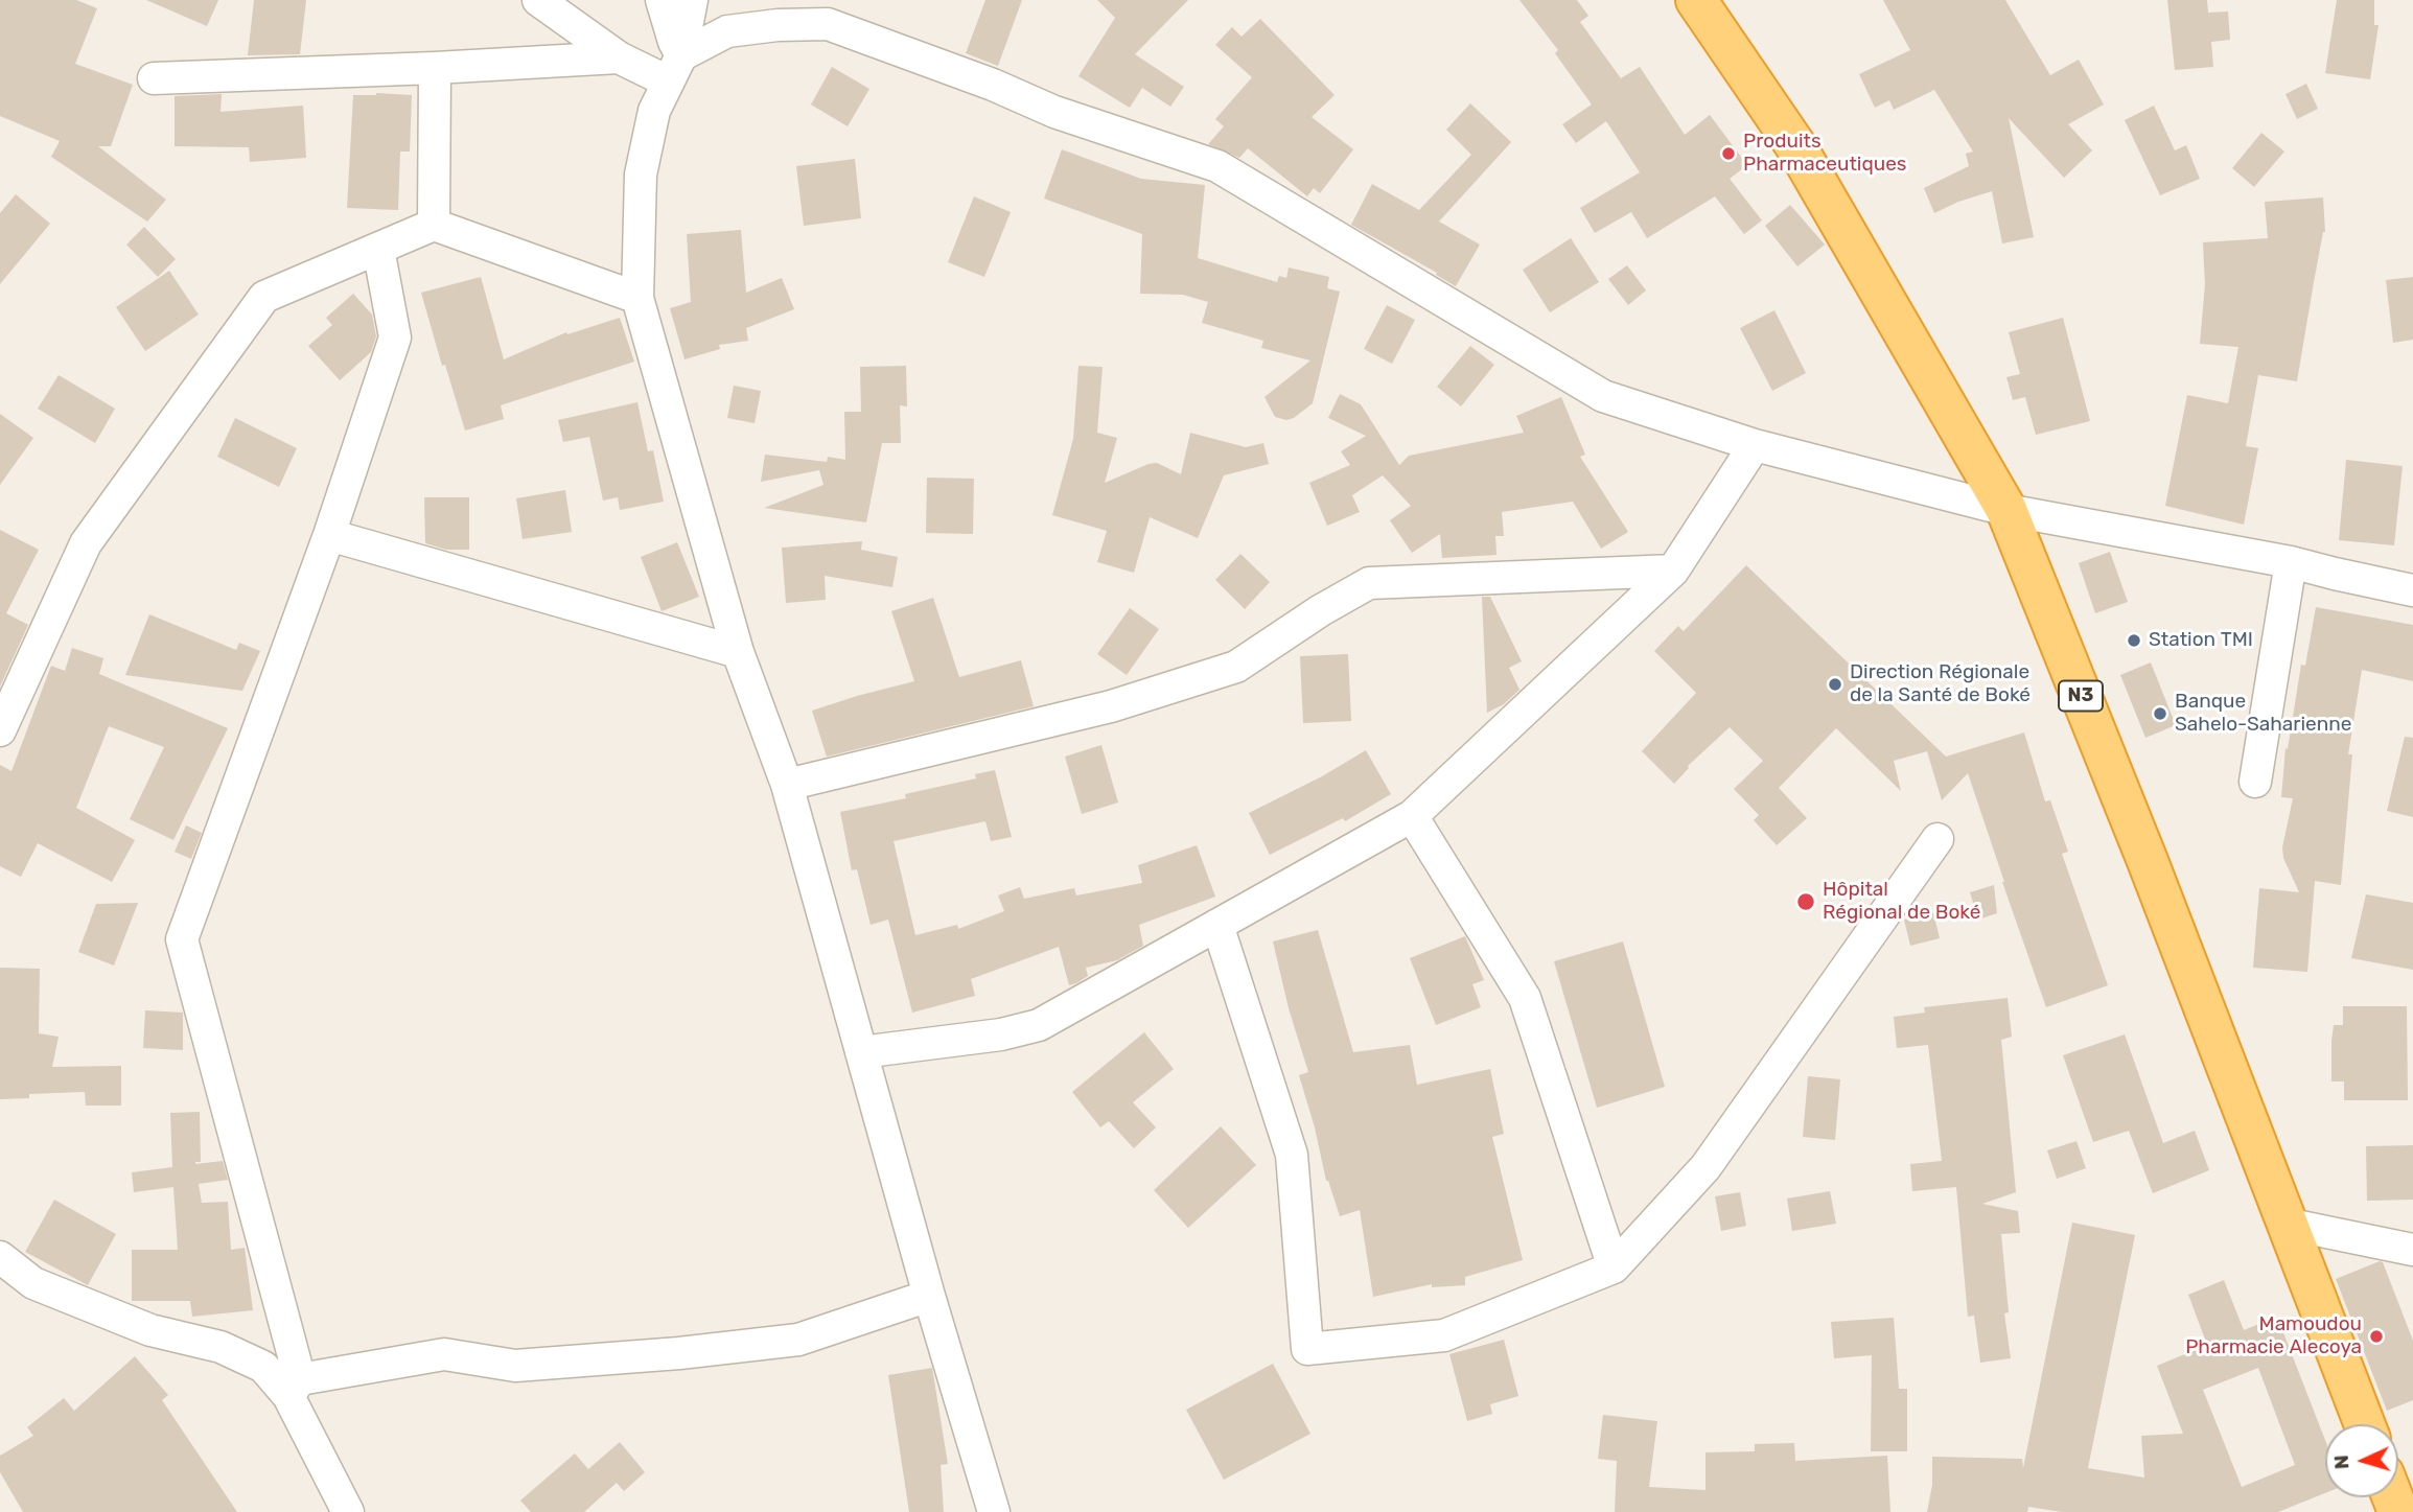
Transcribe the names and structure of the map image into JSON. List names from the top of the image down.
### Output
{
  "streets": {
    "highway": ["N3"]
  },
  "places": [
    "Produits Pharmaceutiques",
    "Station TMI",
    "Direction Régionale de la Santé de Boké",
    "Banque Sahelo-Saharienne",
    "Hôpital Régional de Boké",
    "Mamoudou Pharmacie Alecoya"
  ],
  "north": "left"
}
